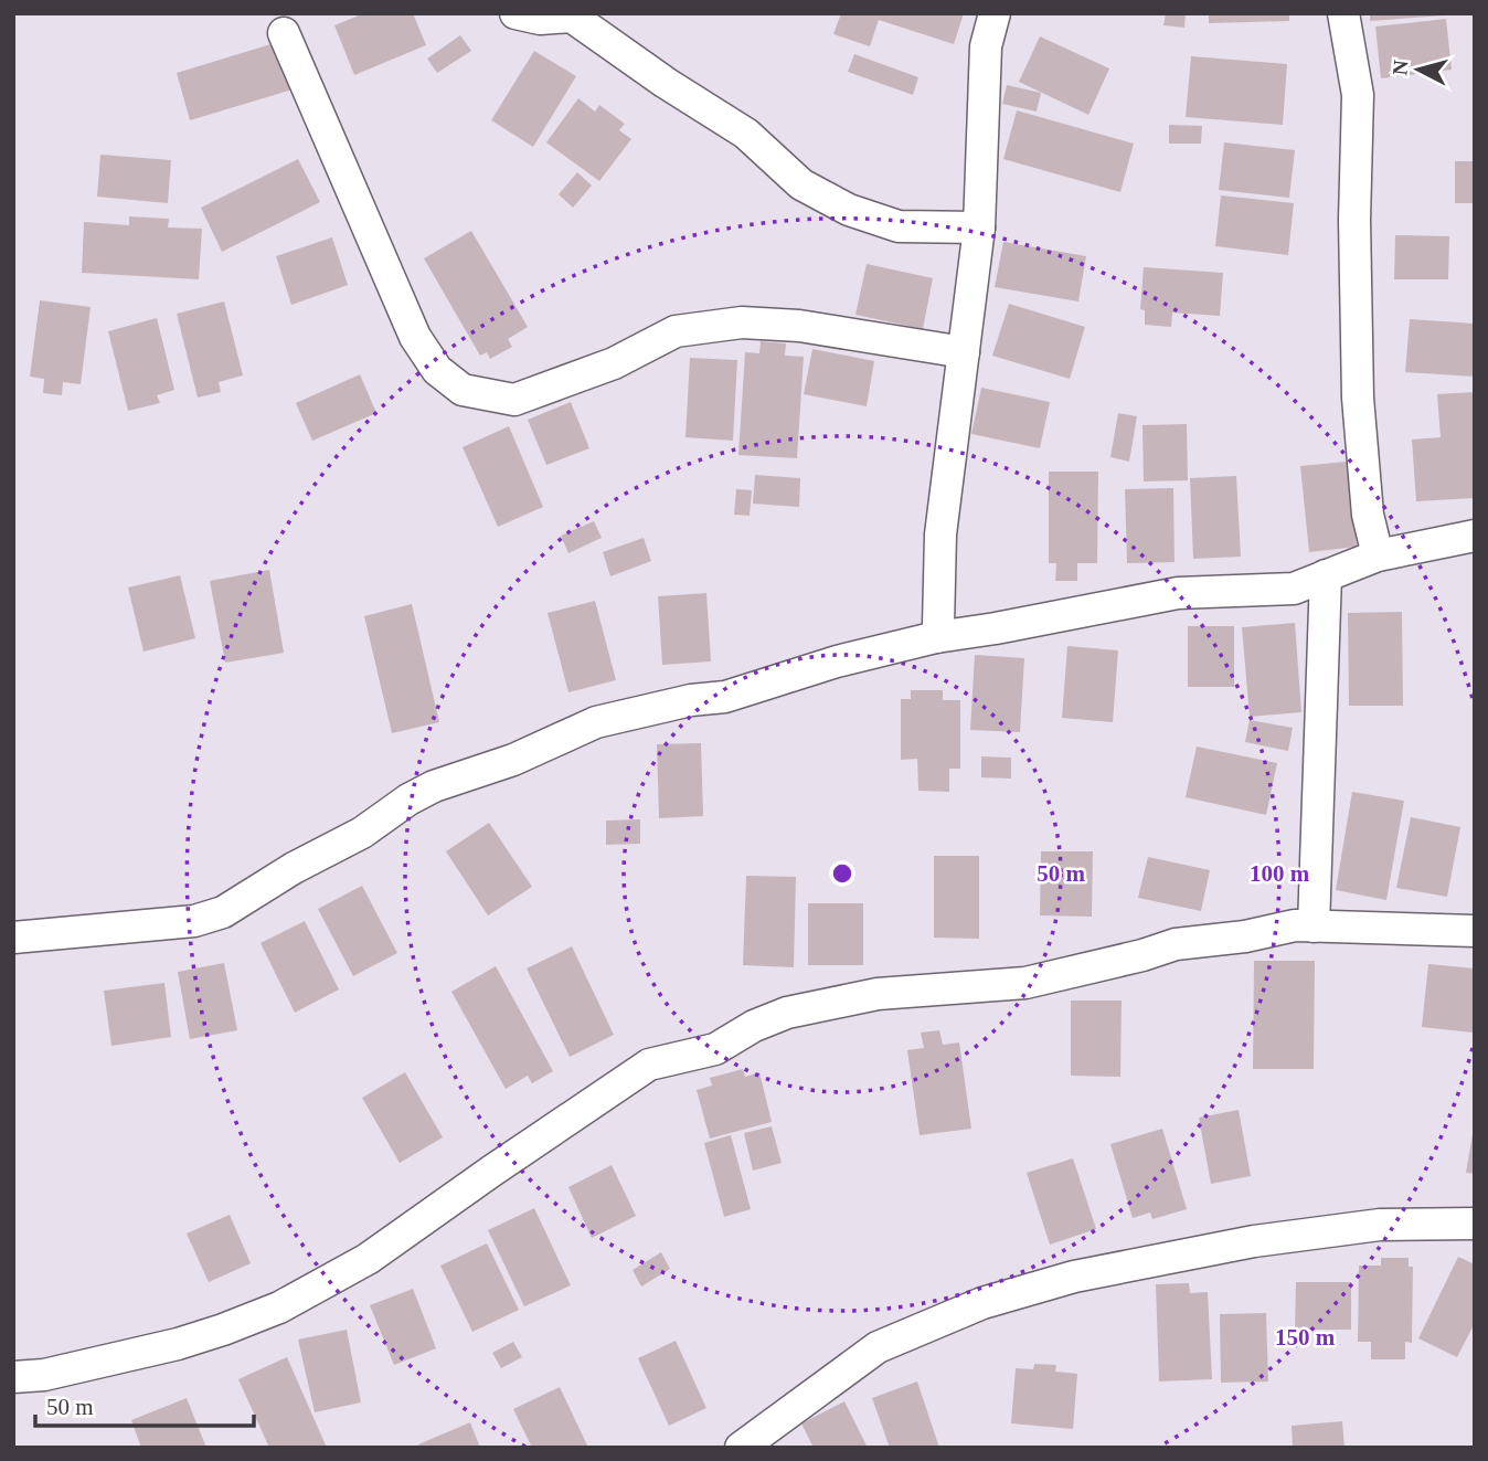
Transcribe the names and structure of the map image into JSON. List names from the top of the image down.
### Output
{
  "scale_bar": "50 m",
  "north": "left",
  "rings": ["50 m", "100 m", "150 m"]
}
